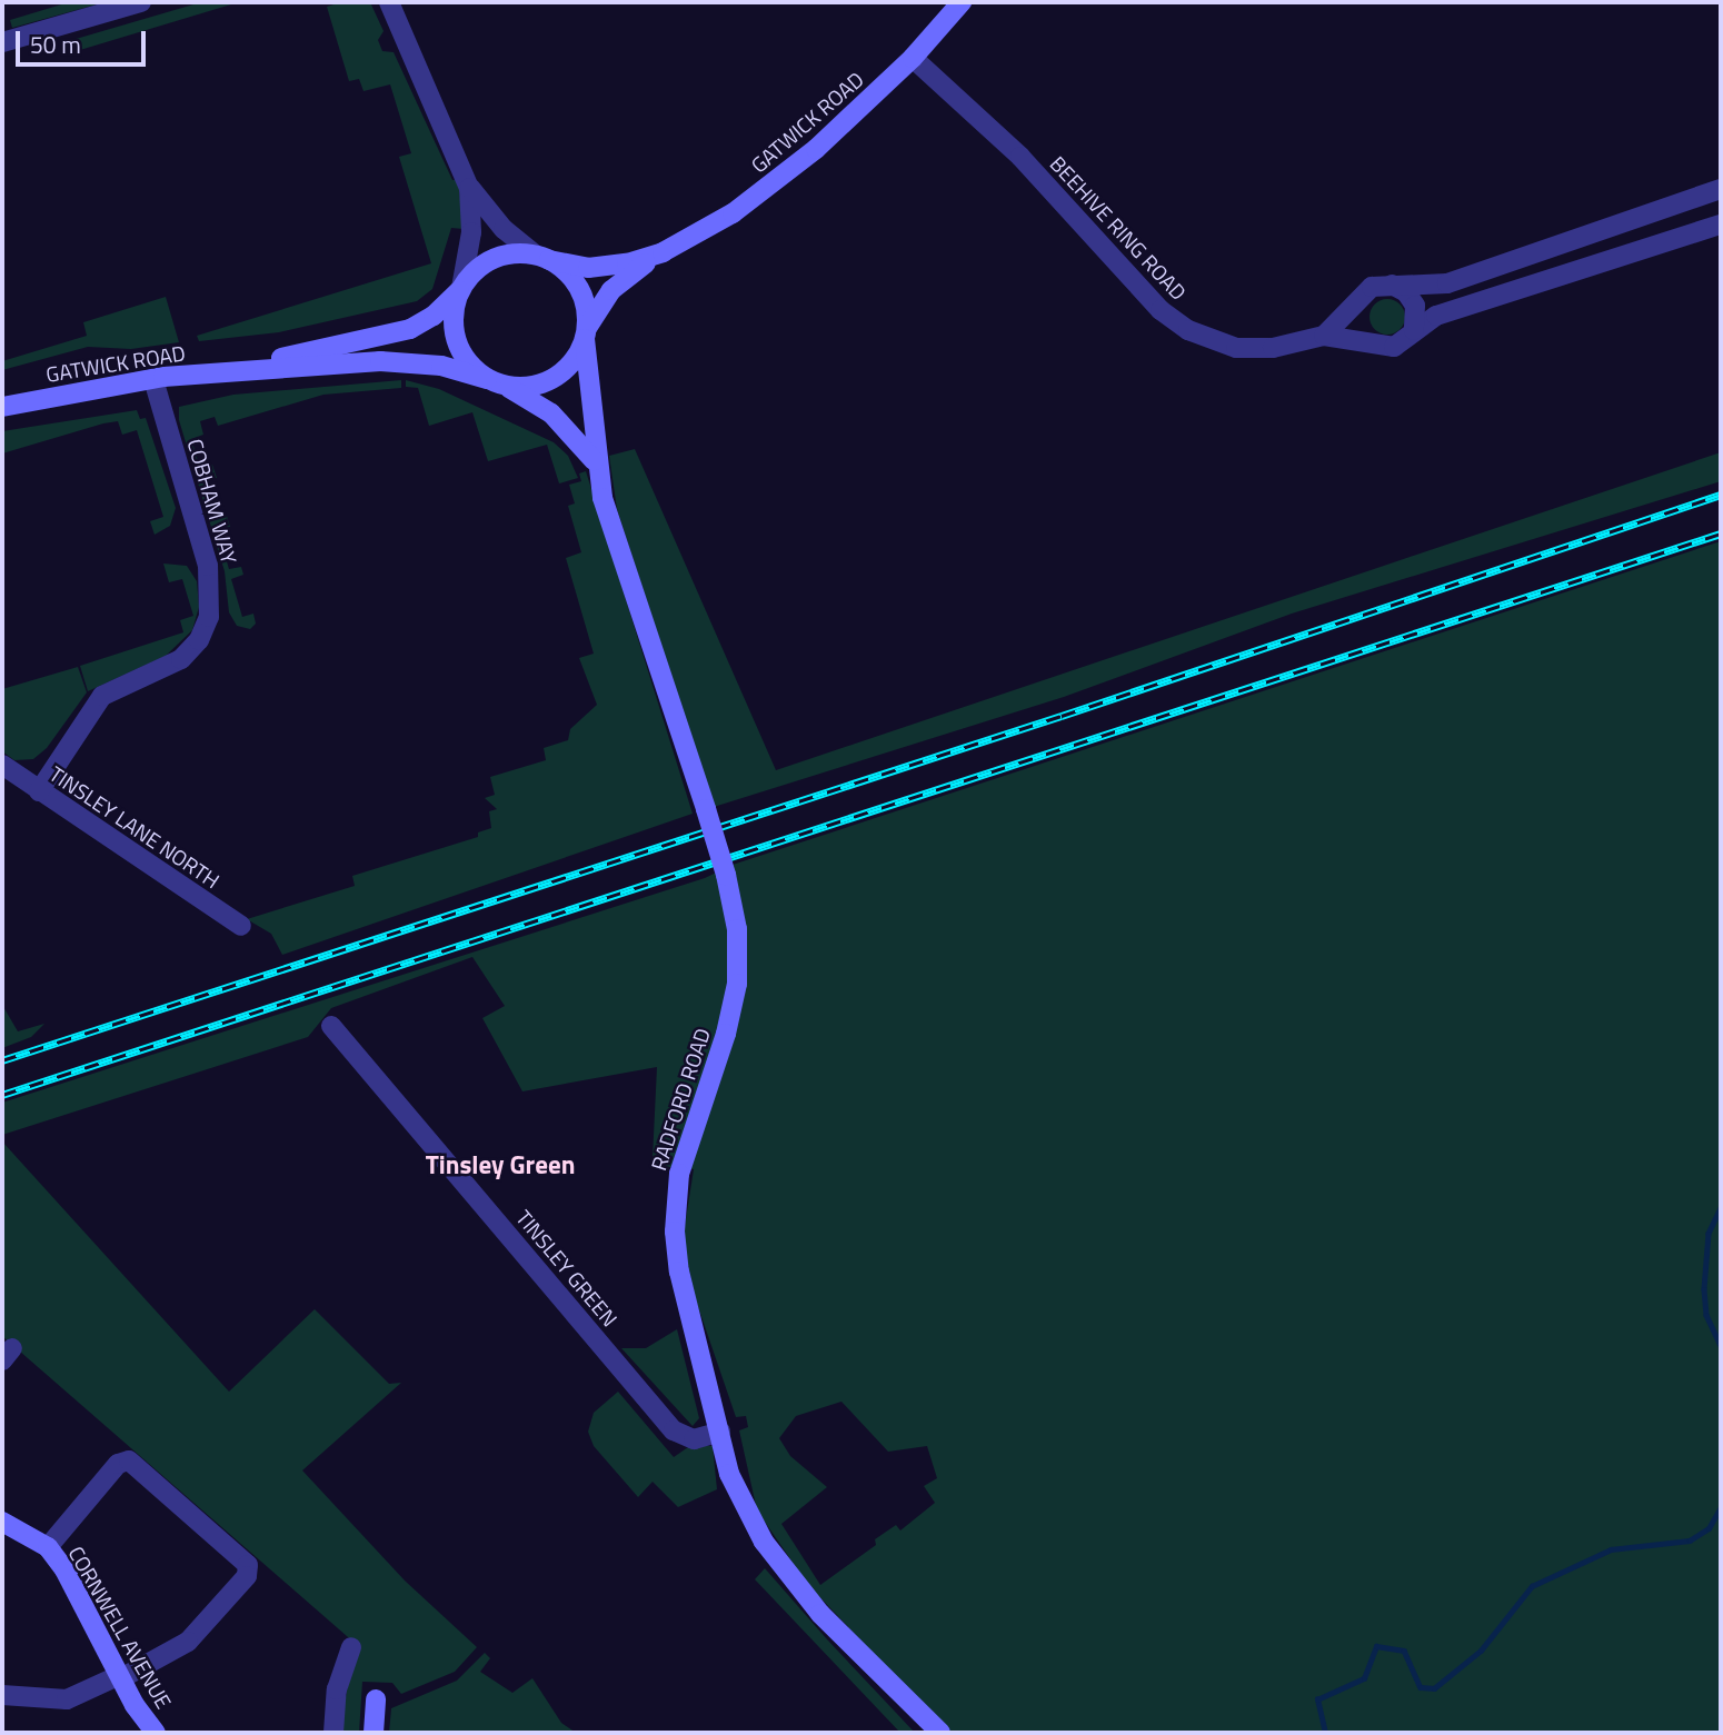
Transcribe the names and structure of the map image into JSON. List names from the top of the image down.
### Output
{
  "streets": {
    "street": [
      "GATWICK ROAD",
      "BEEHIVE RING ROAD",
      "COBHAM WAY",
      "TINSLEY LANE NORTH",
      "RADFORD ROAD",
      "TINSLEY GREEN",
      "CORNWELL AVENUE"
    ]
  },
  "crossings": [
    ["GATWICK ROAD", "BEEHIVE RING ROAD"],
    ["GATWICK ROAD", "COBHAM WAY"],
    ["GATWICK ROAD", "RADFORD ROAD"],
    ["COBHAM WAY", "TINSLEY LANE NORTH"],
    ["RADFORD ROAD", "TINSLEY GREEN"]
  ],
  "districts": ["Tinsley Green"],
  "scale_bar": "50 m"
}
